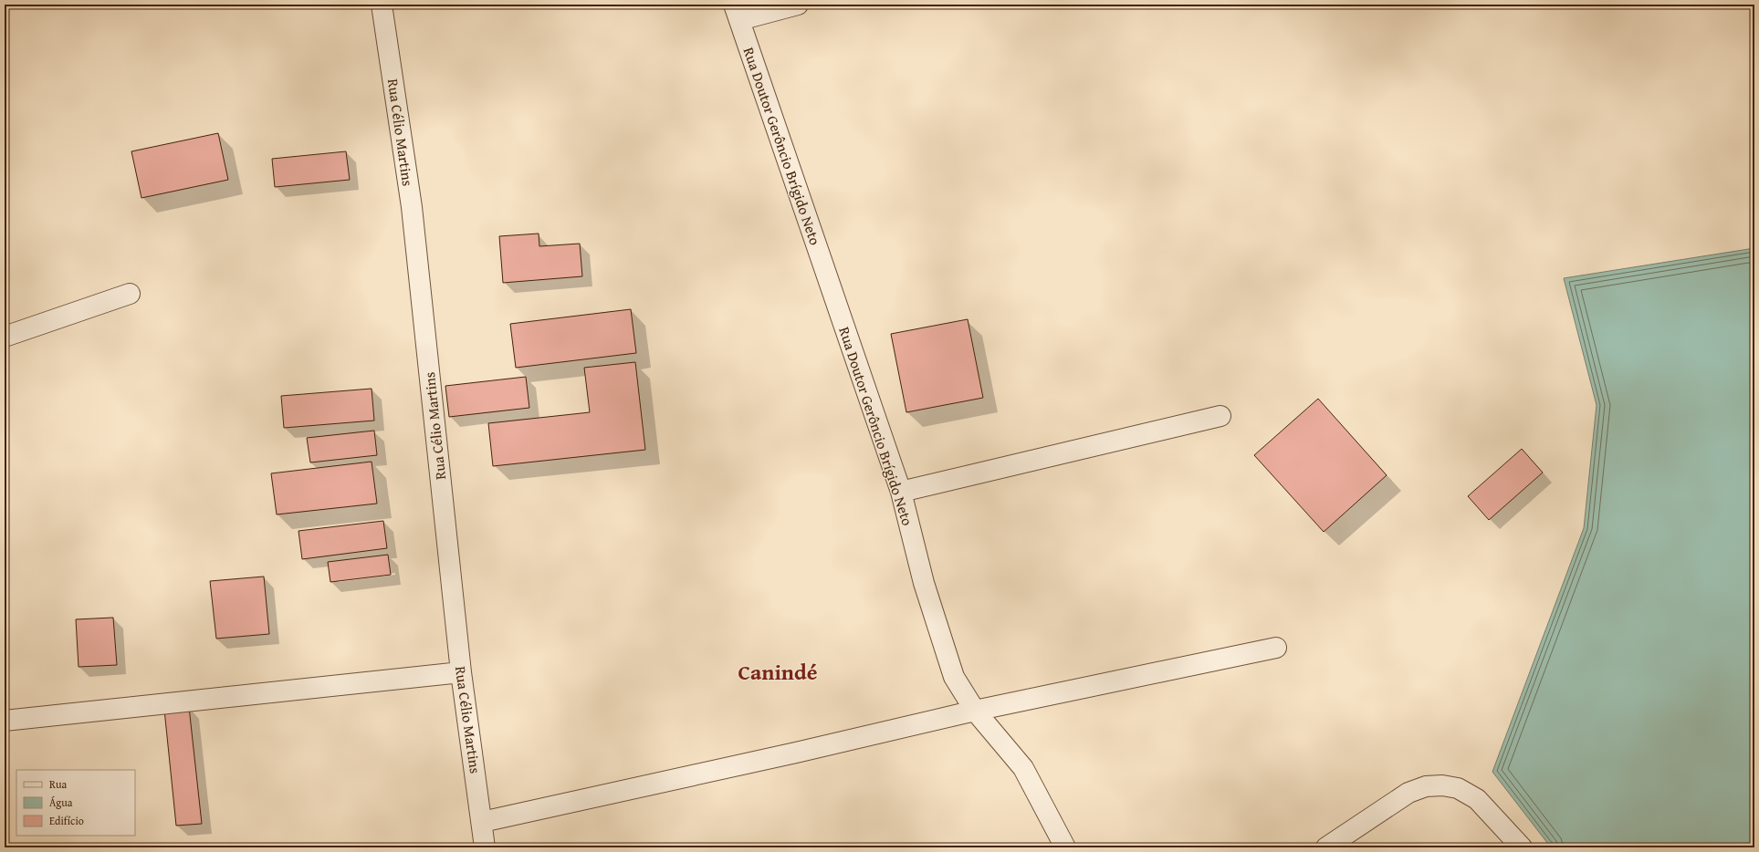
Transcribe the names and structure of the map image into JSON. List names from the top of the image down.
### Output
{
  "streets": {
    "street": ["Rua Célio Martins", "Rua Doutor Gerôncio Brígido Neto"]
  },
  "districts": ["Canindé"],
  "legend": ["Rua", "Água", "Edifício"]
}
